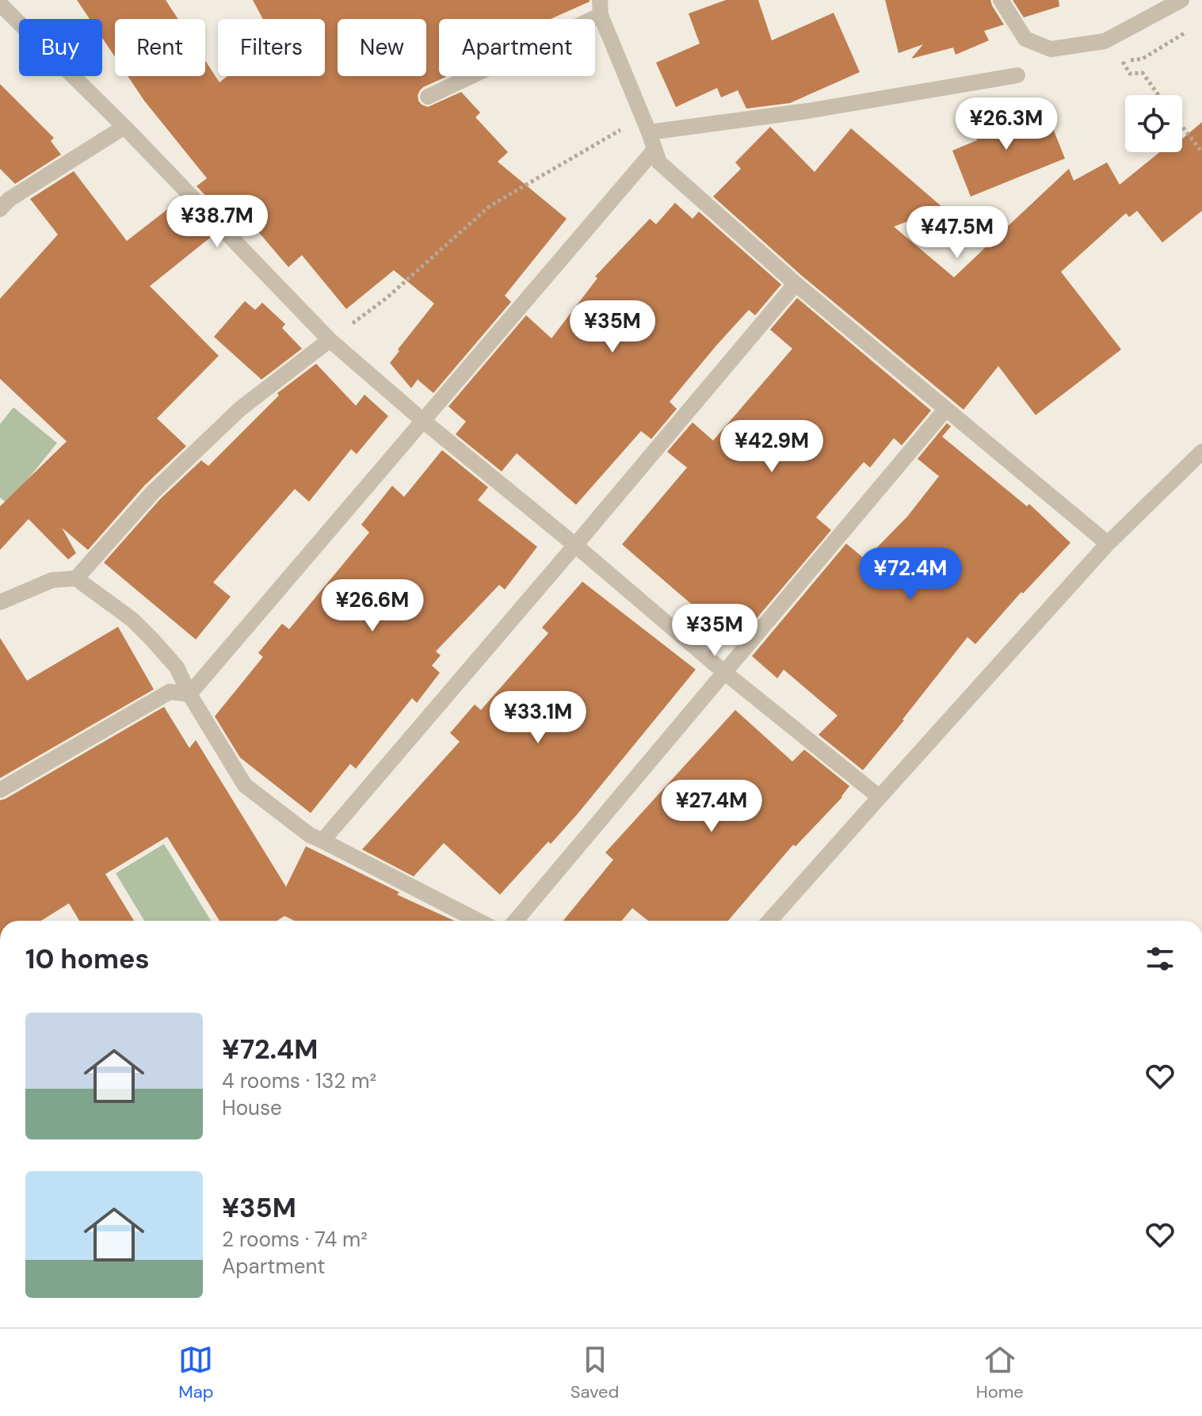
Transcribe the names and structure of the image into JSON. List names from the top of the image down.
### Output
{
  "page": {
    "chip": [
      "Buy",
      "Rent",
      "Filters",
      "New",
      "Apartment"
    ],
    "price": [
      "¥26.3M",
      "¥38.7M",
      "¥47.5M",
      "¥35M",
      "¥42.9M",
      "¥72.4M",
      "¥26.6M",
      "¥35M",
      "¥33.1M",
      "¥27.4M"
    ],
    "heading": "10 homes",
    "list": [
      {
        "name": "¥72.4M",
        "note": "4 rooms · 132 m² · House"
      },
      {
        "name": "¥35M",
        "note": "2 rooms · 74 m² · Apartment"
      }
    ],
    "tabs": ["Map", "Saved", "Home"]
  }
}
